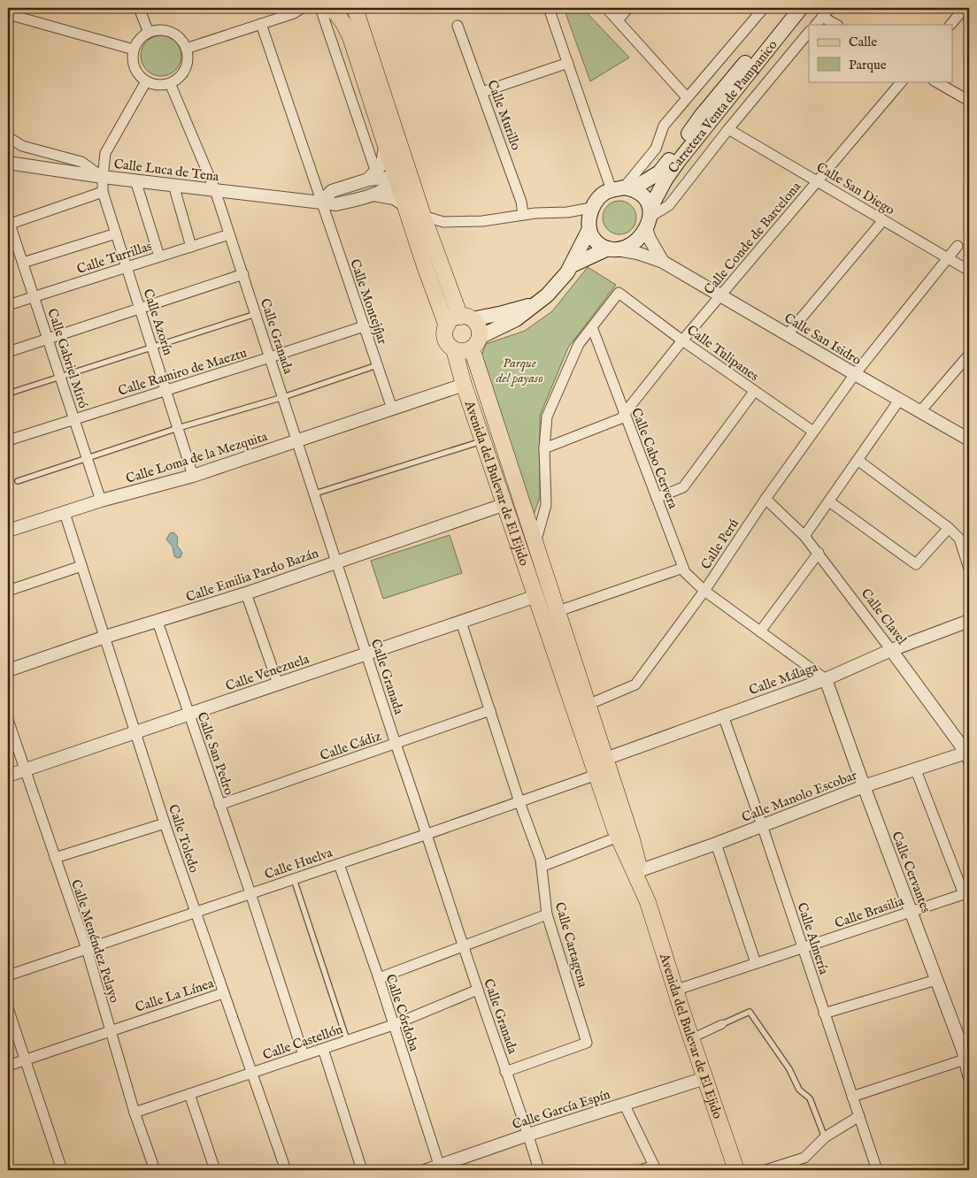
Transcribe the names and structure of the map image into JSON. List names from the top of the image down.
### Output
{
  "streets": {
    "main road": ["Carretera Venta de Pampanico", "Avenida del Bulevar de El Ejido"],
    "street": [
      "Calle Murillo",
      "Calle Luca de Tena",
      "Calle San Diego",
      "Calle Conde de Barcelona",
      "Calle Turrillas",
      "Calle Montejíjar",
      "Calle Azorín",
      "Calle Granada",
      "Calle San Isidro",
      "Calle Tulipanes",
      "Calle Gabriel Miró",
      "Calle Ramiro de Maeztu",
      "Calle Loma de la Mezquita",
      "Calle Cabo Cervera",
      "Calle Perú",
      "Calle Emilia Pardo Bazán",
      "Calle Clavel",
      "Calle Venezuela",
      "Calle Málaga",
      "Calle Cádiz",
      "Calle San Pedro",
      "Calle Manolo Escobar",
      "Calle Toledo",
      "Calle Huelva",
      "Calle Cervantes",
      "Calle Brasilia",
      "Calle Almería",
      "Calle Menéndez Pelayo",
      "Calle Cartagena",
      "Calle La Línea",
      "Calle Córdoba",
      "Calle Castellón",
      "Calle García Espín"
    ]
  },
  "crossings": [
    ["Carretera Venta de Pampanico", "Calle San Diego"],
    ["Carretera Venta de Pampanico", "Calle San Isidro"],
    ["Calle Luca de Tena", "Calle Montejíjar"],
    ["Calle Luca de Tena", "Calle Azorín"],
    ["Calle Luca de Tena", "Calle Granada"],
    ["Calle Luca de Tena", "Avenida del Bulevar de El Ejido"],
    ["Calle San Diego", "Calle Conde de Barcelona"],
    ["Calle San Diego", "Calle Perú"],
    ["Calle Conde de Barcelona", "Calle San Isidro"],
    ["Calle Conde de Barcelona", "Calle Tulipanes"],
    ["Calle Conde de Barcelona", "Calle Cabo Cervera"],
    ["Calle Turrillas", "Calle Azorín"],
    ["Calle Turrillas", "Calle Granada"],
    ["Calle Turrillas", "Calle Gabriel Miró"],
    ["Calle Montejíjar", "Calle Ramiro de Maeztu"],
    ["Calle Montejíjar", "Calle Loma de la Mezquita"],
    ["Calle Azorín", "Calle Granada"],
    ["Calle Azorín", "Calle Ramiro de Maeztu"],
    ["Calle Azorín", "Calle Loma de la Mezquita"],
    ["Calle Granada", "Calle Ramiro de Maeztu"],
    ["Calle Granada", "Calle Loma de la Mezquita"],
    ["Calle Granada", "Calle Emilia Pardo Bazán"],
    ["Calle Granada", "Calle Venezuela"],
    ["Calle Granada", "Calle Cádiz"],
    ["Calle Granada", "Calle Huelva"],
    ["Calle Granada", "Calle Cartagena"],
    ["Calle Granada", "Calle Castellón"],
    ["Calle Granada", "Calle García Espín"],
    ["Calle San Isidro", "Calle Perú"],
    ["Calle Tulipanes", "Calle Cabo Cervera"],
    ["Calle Tulipanes", "Calle Perú"],
    ["Calle Gabriel Miró", "Calle Ramiro de Maeztu"],
    ["Calle Gabriel Miró", "Calle Loma de la Mezquita"],
    ["Calle Loma de la Mezquita", "Avenida del Bulevar de El Ejido"],
    ["Calle Loma de la Mezquita", "Calle Toledo"],
    ["Calle Cabo Cervera", "Calle Perú"],
    ["Calle Cabo Cervera", "Calle Málaga"],
    ["Calle Cabo Cervera", "Calle Cervantes"],
    ["Avenida del Bulevar de El Ejido", "Calle Perú"],
    ["Avenida del Bulevar de El Ejido", "Calle Emilia Pardo Bazán"],
    ["Avenida del Bulevar de El Ejido", "Calle Venezuela"],
    ["Avenida del Bulevar de El Ejido", "Calle Málaga"],
    ["Avenida del Bulevar de El Ejido", "Calle Manolo Escobar"],
    ["Avenida del Bulevar de El Ejido", "Calle Huelva"],
    ["Avenida del Bulevar de El Ejido", "Calle Brasilia"],
    ["Avenida del Bulevar de El Ejido", "Calle García Espín"],
    ["Calle Perú", "Calle Clavel"],
    ["Calle Emilia Pardo Bazán", "Calle San Pedro"],
    ["Calle Emilia Pardo Bazán", "Calle Toledo"],
    ["Calle Clavel", "Calle Málaga"],
    ["Calle Clavel", "Calle Manolo Escobar"],
    ["Calle Venezuela", "Calle San Pedro"],
    ["Calle Venezuela", "Calle Toledo"],
    ["Calle Venezuela", "Calle Menéndez Pelayo"],
    ["Calle Venezuela", "Calle Cartagena"],
    ["Calle Málaga", "Calle Cervantes"],
    ["Calle Málaga", "Calle Almería"],
    ["Calle Cádiz", "Calle San Pedro"],
    ["Calle Cádiz", "Calle Cartagena"],
    ["Calle San Pedro", "Calle Huelva"],
    ["Calle San Pedro", "Calle Castellón"],
    ["Calle Manolo Escobar", "Calle Cervantes"],
    ["Calle Manolo Escobar", "Calle Almería"],
    ["Calle Toledo", "Calle Huelva"],
    ["Calle Toledo", "Calle La Línea"],
    ["Calle Toledo", "Calle Castellón"],
    ["Calle Huelva", "Calle Menéndez Pelayo"],
    ["Calle Huelva", "Calle Cartagena"],
    ["Calle Huelva", "Calle Córdoba"],
    ["Calle Cervantes", "Calle Brasilia"],
    ["Calle Brasilia", "Calle Almería"],
    ["Calle Menéndez Pelayo", "Calle La Línea"],
    ["Calle Menéndez Pelayo", "Calle Castellón"],
    ["Calle Córdoba", "Calle Castellón"],
    ["Calle Córdoba", "Calle García Espín"]
  ],
  "parks": ["Parque del payaso"],
  "legend": ["Calle", "Parque"]
}
